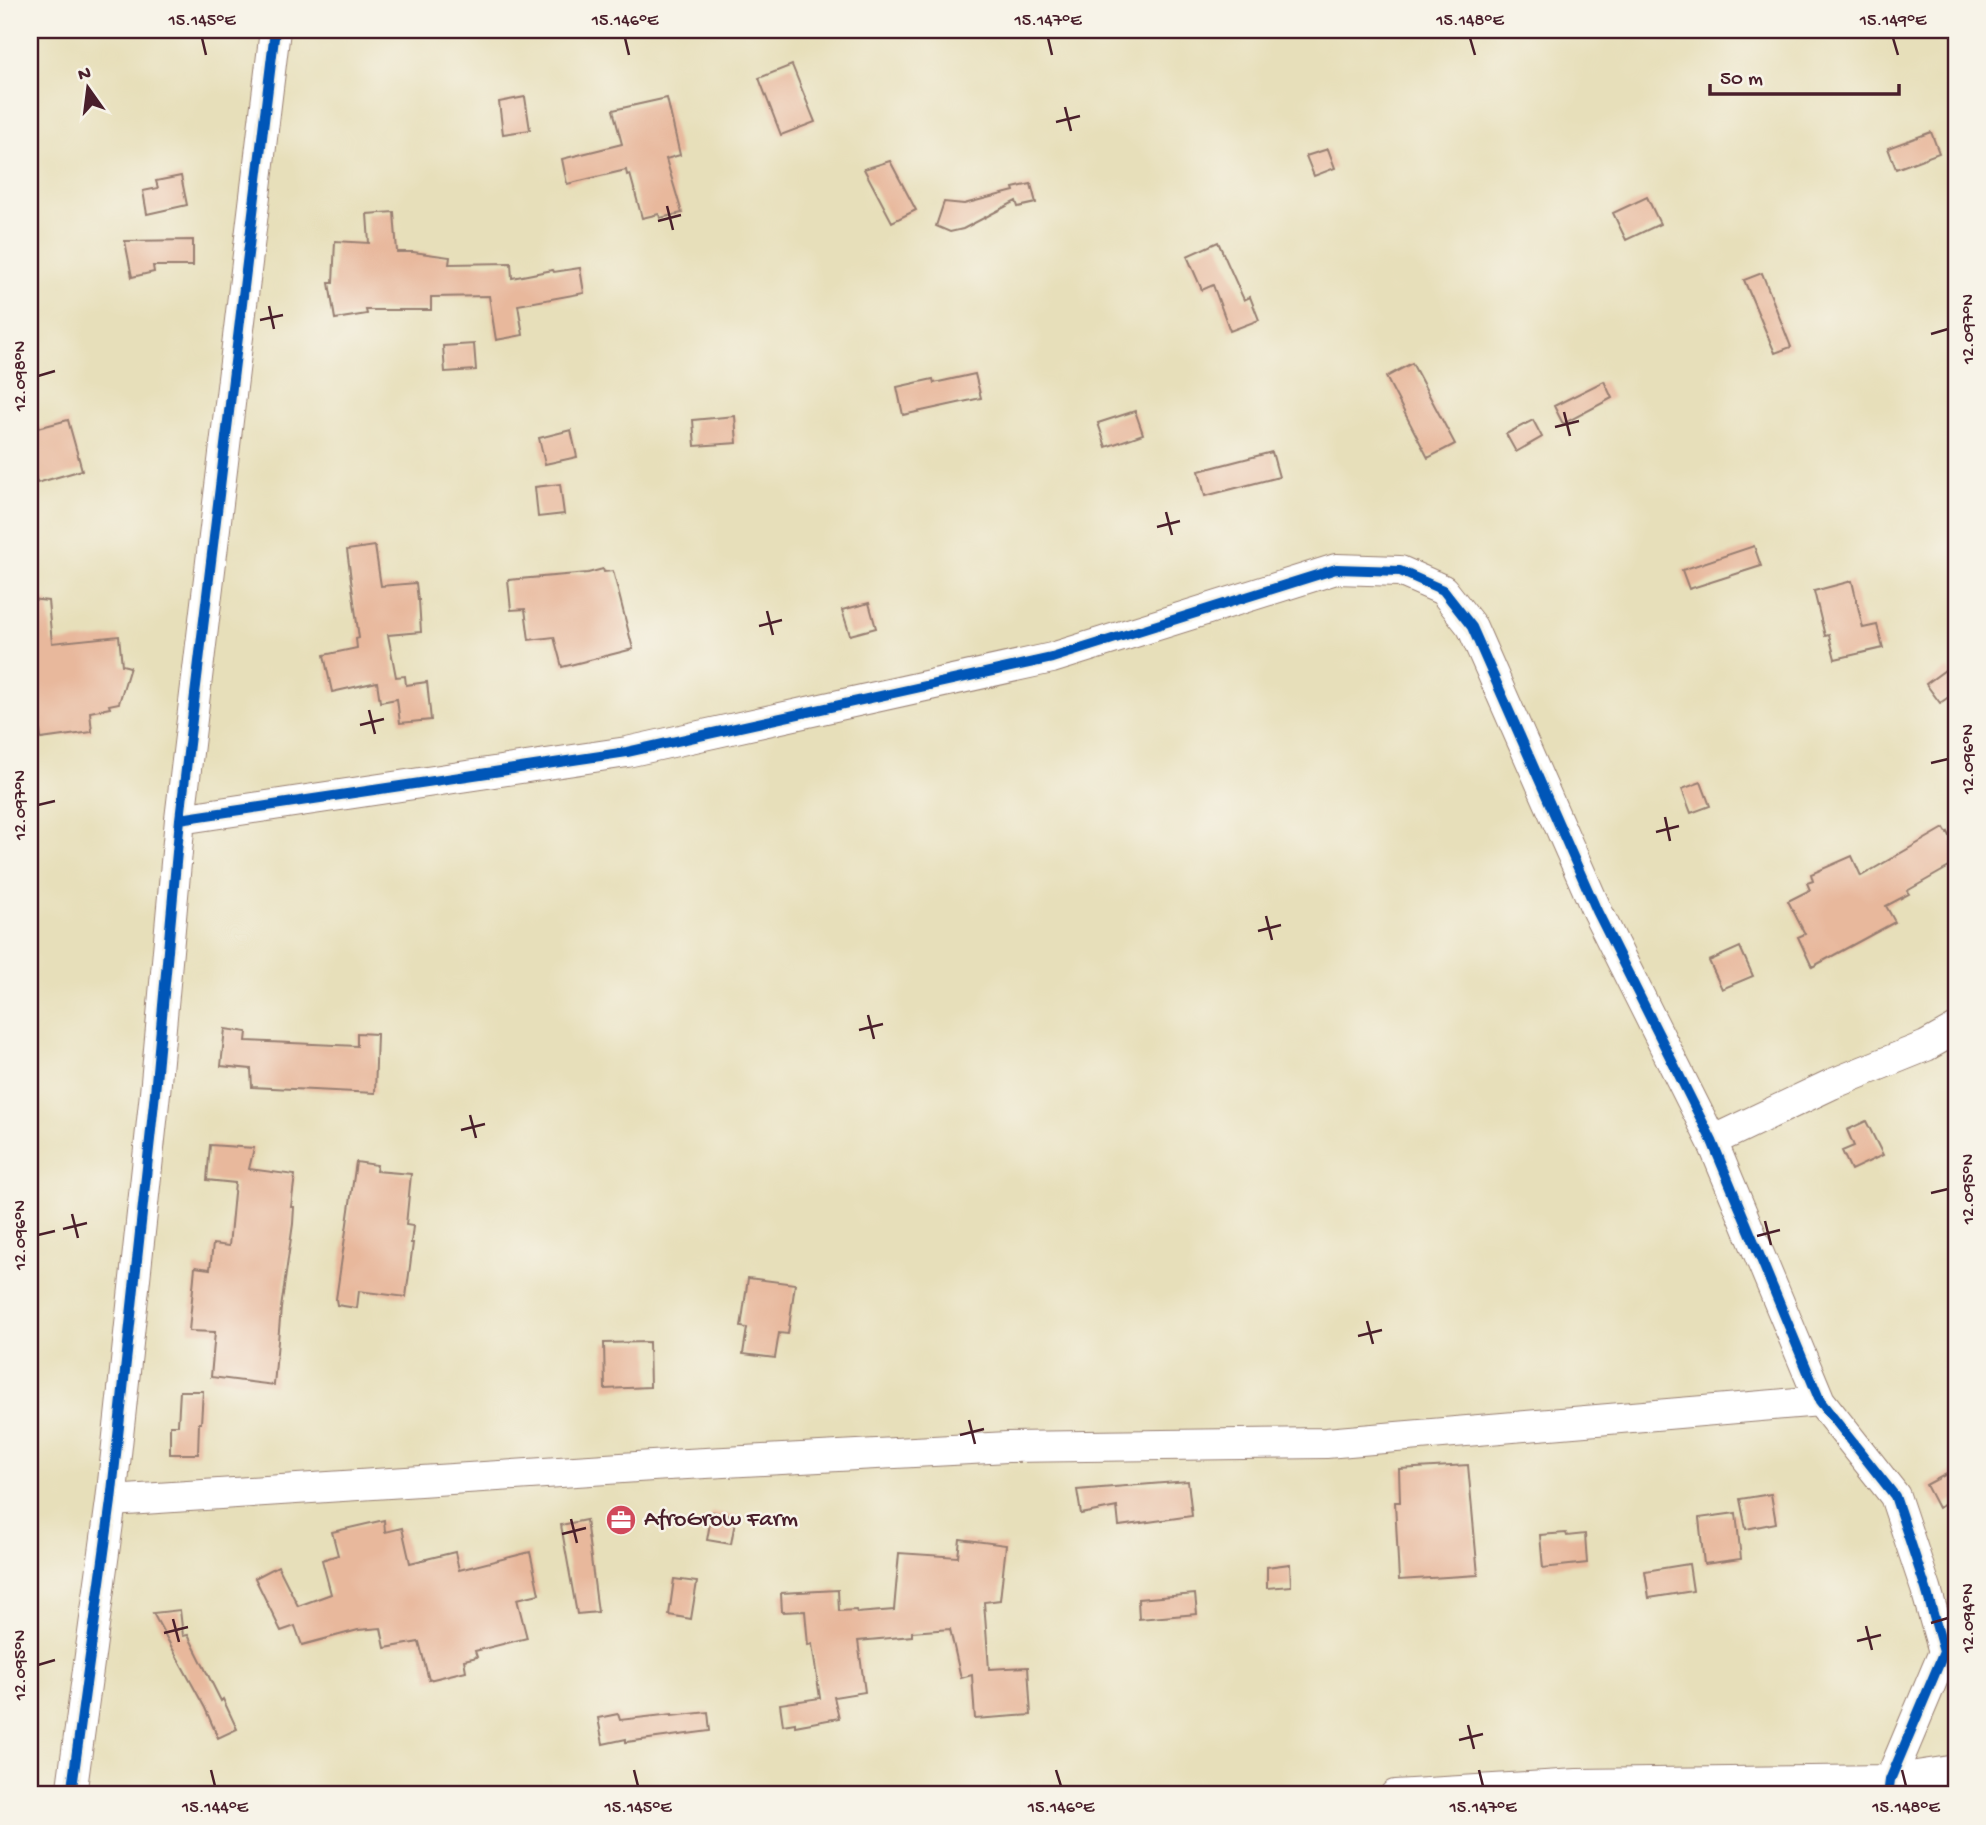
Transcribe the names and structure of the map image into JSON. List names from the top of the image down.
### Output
{
  "places": {
    "office": ["AfroGrow Farm"]
  },
  "scale_bar": "50 m",
  "north": "top",
  "coordinates": [
    "15.145°E",
    "15.146°E",
    "15.147°E",
    "15.148°E",
    "15.149°E",
    "12.097°N",
    "12.098°N",
    "12.096°N",
    "12.095°N",
    "12.094°N",
    "15.144°E"
  ]
}
